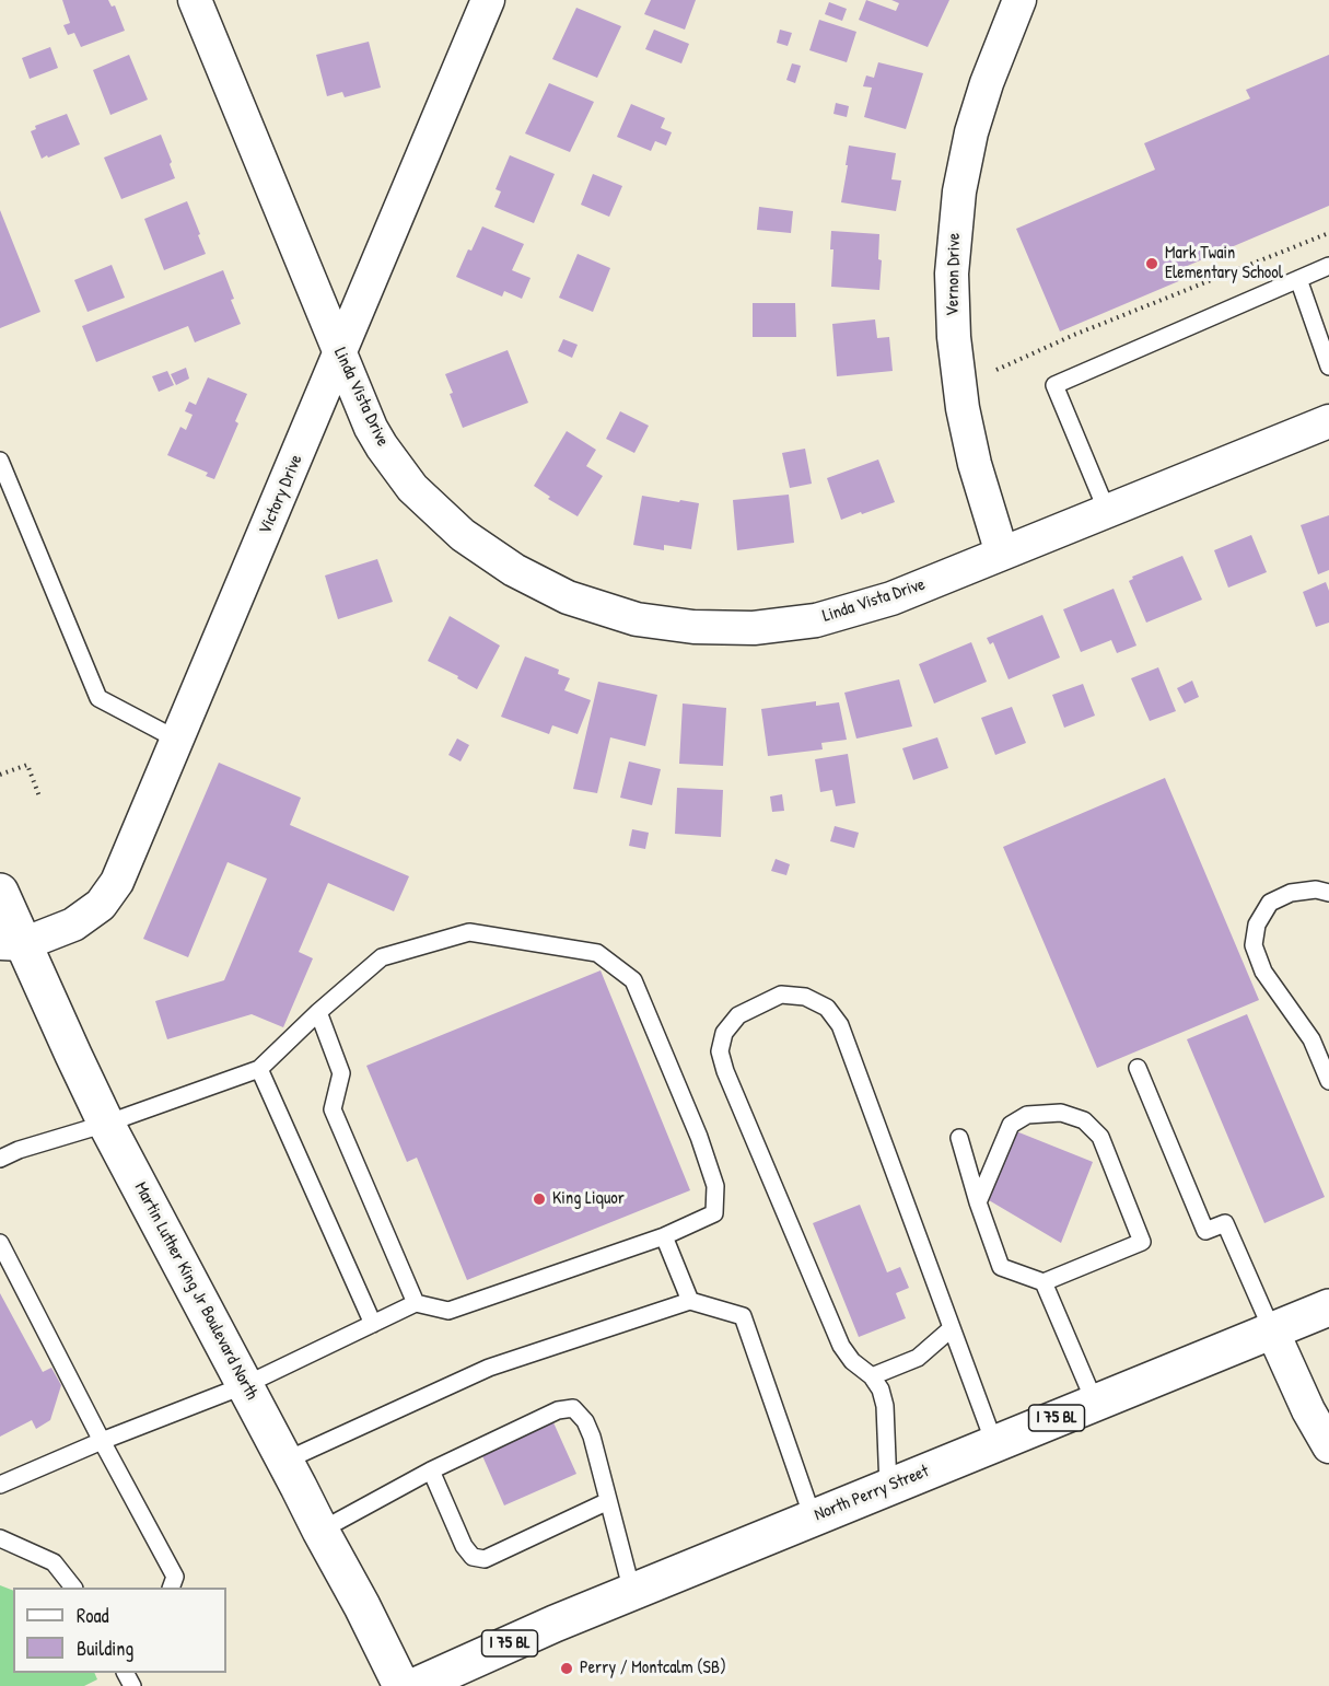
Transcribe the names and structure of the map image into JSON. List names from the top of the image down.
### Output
{
  "streets": {
    "main road": ["Martin Luther King Jr Boulevard North", "I 75 BL", "North Perry Street"],
    "street": ["Vernon Drive", "Linda Vista Drive", "Victory Drive"]
  },
  "crossings": [
    ["Vernon Drive", "Linda Vista Drive"],
    ["Linda Vista Drive", "Victory Drive"],
    ["Victory Drive", "Martin Luther King Jr Boulevard North"]
  ],
  "places": ["Mark Twain Elementary School", "King Liquor", "Perry / Montcalm (SB)"],
  "legend": ["Road", "Building"]
}
